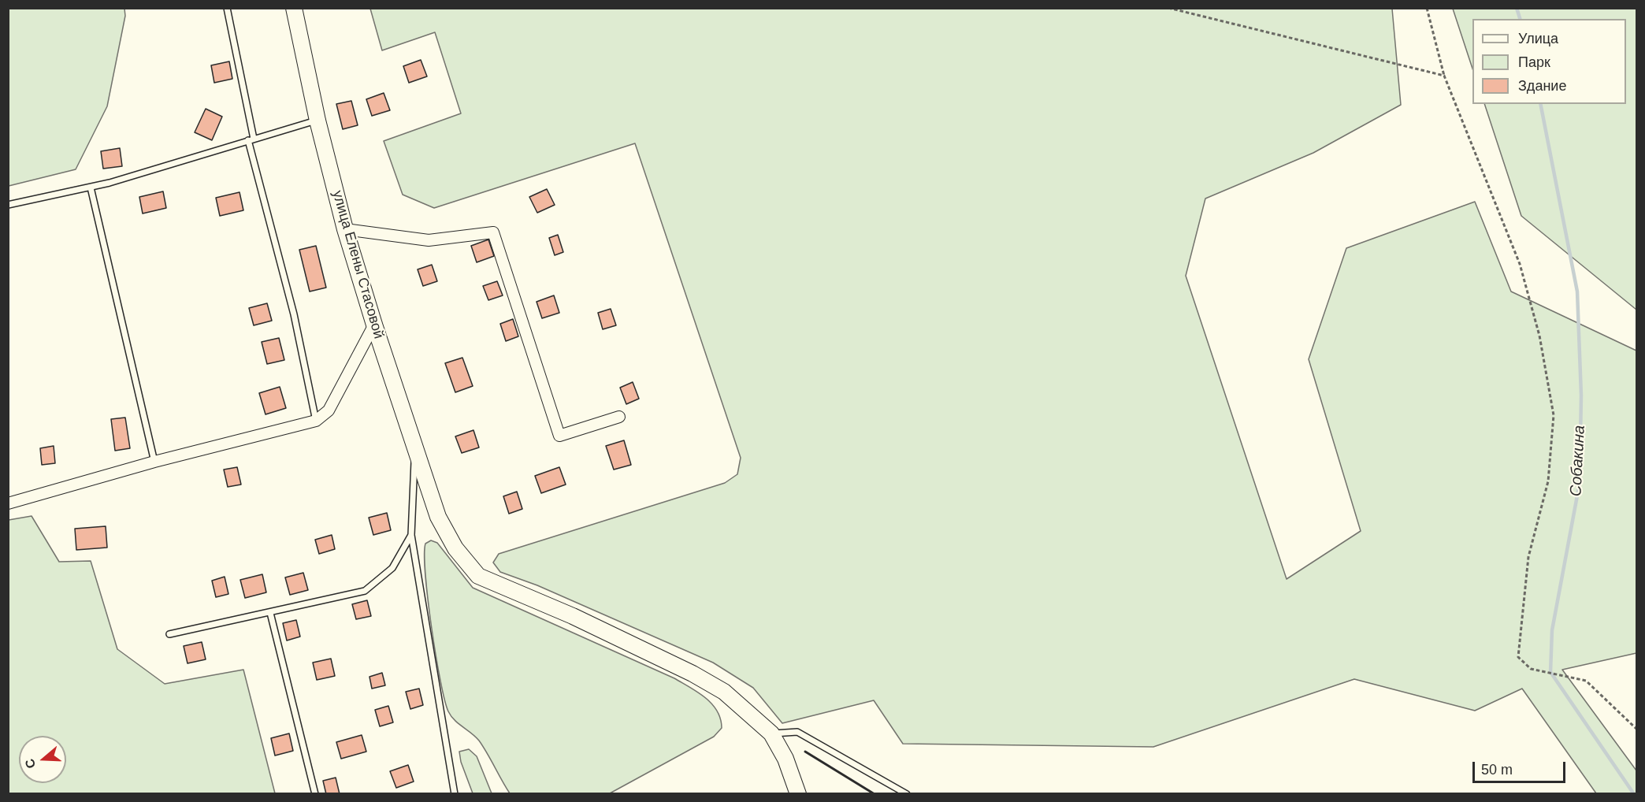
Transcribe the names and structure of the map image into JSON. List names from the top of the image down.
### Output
{
  "streets": {
    "main road": ["улица Елены Стасовой"]
  },
  "water": ["Собакина"],
  "legend": ["Улица", "Парк", "Здание"],
  "scale_bar": "50 m",
  "north": "left"
}
